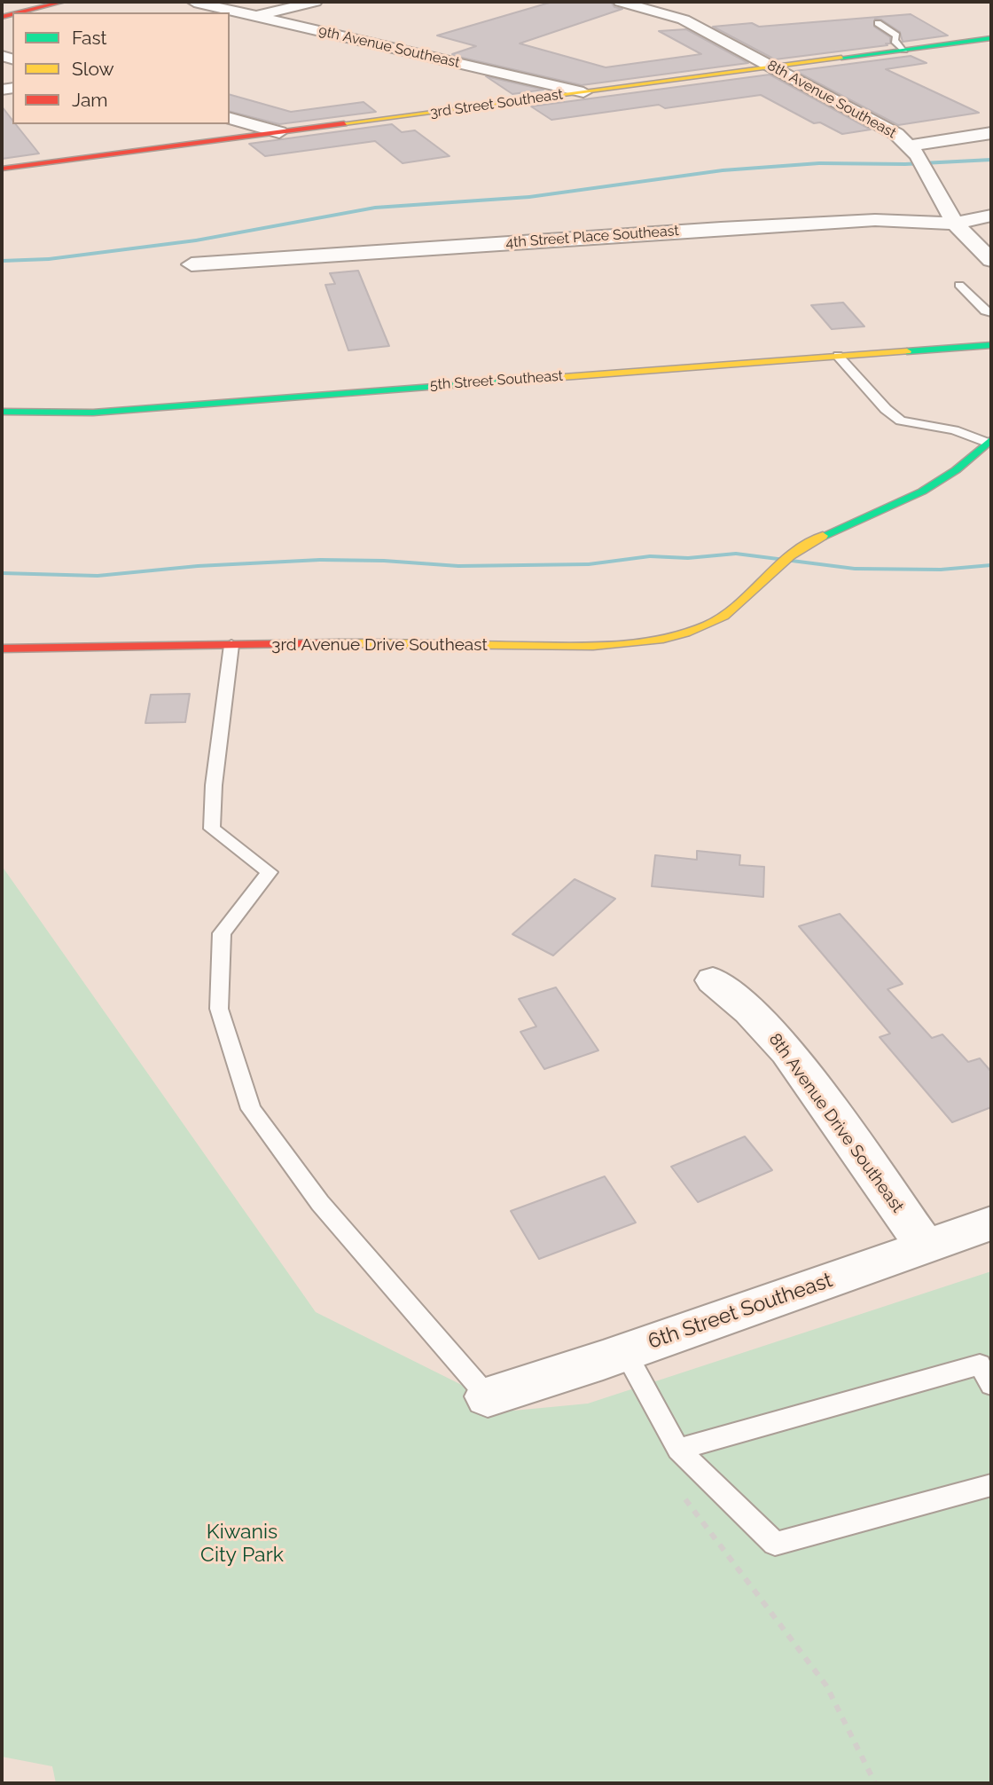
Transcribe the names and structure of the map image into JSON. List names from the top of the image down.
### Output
{
  "streets": {
    "street": [
      "9th Avenue Southeast",
      "8th Avenue Southeast",
      "3rd Street Southeast",
      "4th Street Place Southeast",
      "5th Street Southeast",
      "3rd Avenue Drive Southeast",
      "8th Avenue Drive Southeast",
      "6th Street Southeast"
    ]
  },
  "crossings": [
    ["9th Avenue Southeast", "3rd Street Southeast"],
    ["8th Avenue Southeast", "3rd Street Southeast"],
    ["8th Avenue Southeast", "4th Street Place Southeast"],
    ["8th Avenue Drive Southeast", "6th Street Southeast"]
  ],
  "parks": ["Kiwanis City Park"],
  "legend": ["Fast", "Slow", "Jam"]
}
